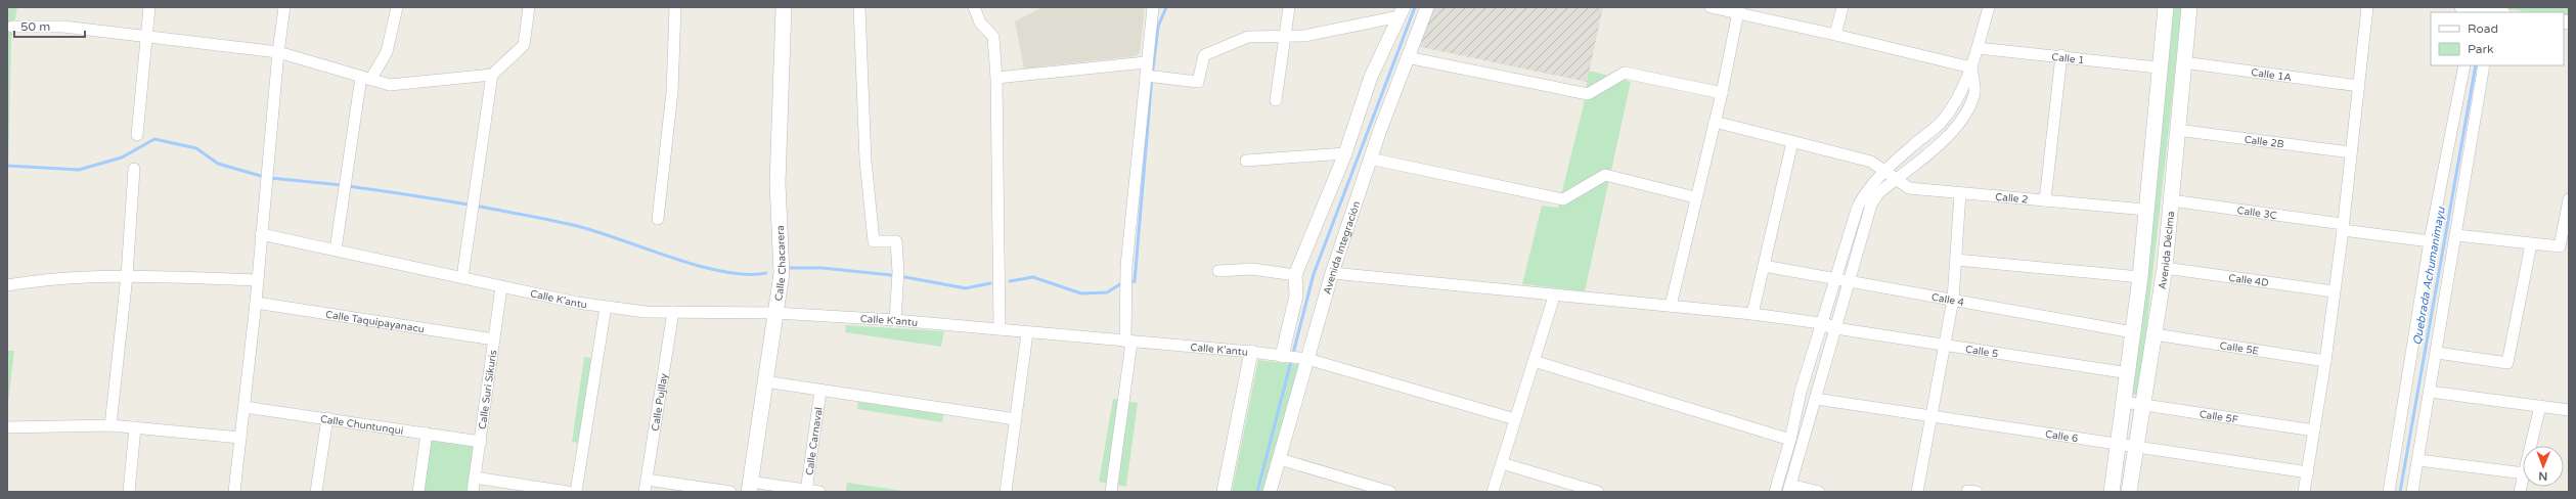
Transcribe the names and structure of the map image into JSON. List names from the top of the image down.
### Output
{
  "streets": {
    "main road": ["Avenida Décima", "Calle Chacarera"],
    "street": [
      "Calle 1",
      "Calle 1A",
      "Calle 2B",
      "Calle 2",
      "Calle 3C",
      "Avenida Integración",
      "Calle 4D",
      "Calle K'antu",
      "Calle 4",
      "Calle Taquipayanacu",
      "Calle 5E",
      "Calle 5",
      "Calle Suri Sikuris",
      "Calle Pujllay",
      "Calle 5F",
      "Calle Chuntunqui",
      "Calle 6",
      "Calle Carnaval"
    ]
  },
  "crossings": [
    ["Calle 1A", "Avenida Décima"],
    ["Calle 2B", "Avenida Décima"],
    ["Calle 3C", "Avenida Décima"],
    ["Avenida Integración", "Calle K'antu"],
    ["Avenida Décima", "Calle 4D"],
    ["Avenida Décima", "Calle 5E"],
    ["Avenida Décima", "Calle 5F"],
    ["Avenida Décima", "Calle 6"],
    ["Calle Chacarera", "Calle K'antu"],
    ["Calle K'antu", "Calle Suri Sikuris"],
    ["Calle K'antu", "Calle Pujllay"],
    ["Calle Taquipayanacu", "Calle Suri Sikuris"],
    ["Calle Suri Sikuris", "Calle Chuntunqui"]
  ],
  "water": ["Quebrada Achumanimayu"],
  "legend": ["Road", "Park"],
  "scale_bar": "50 m",
  "north": "bottom"
}
